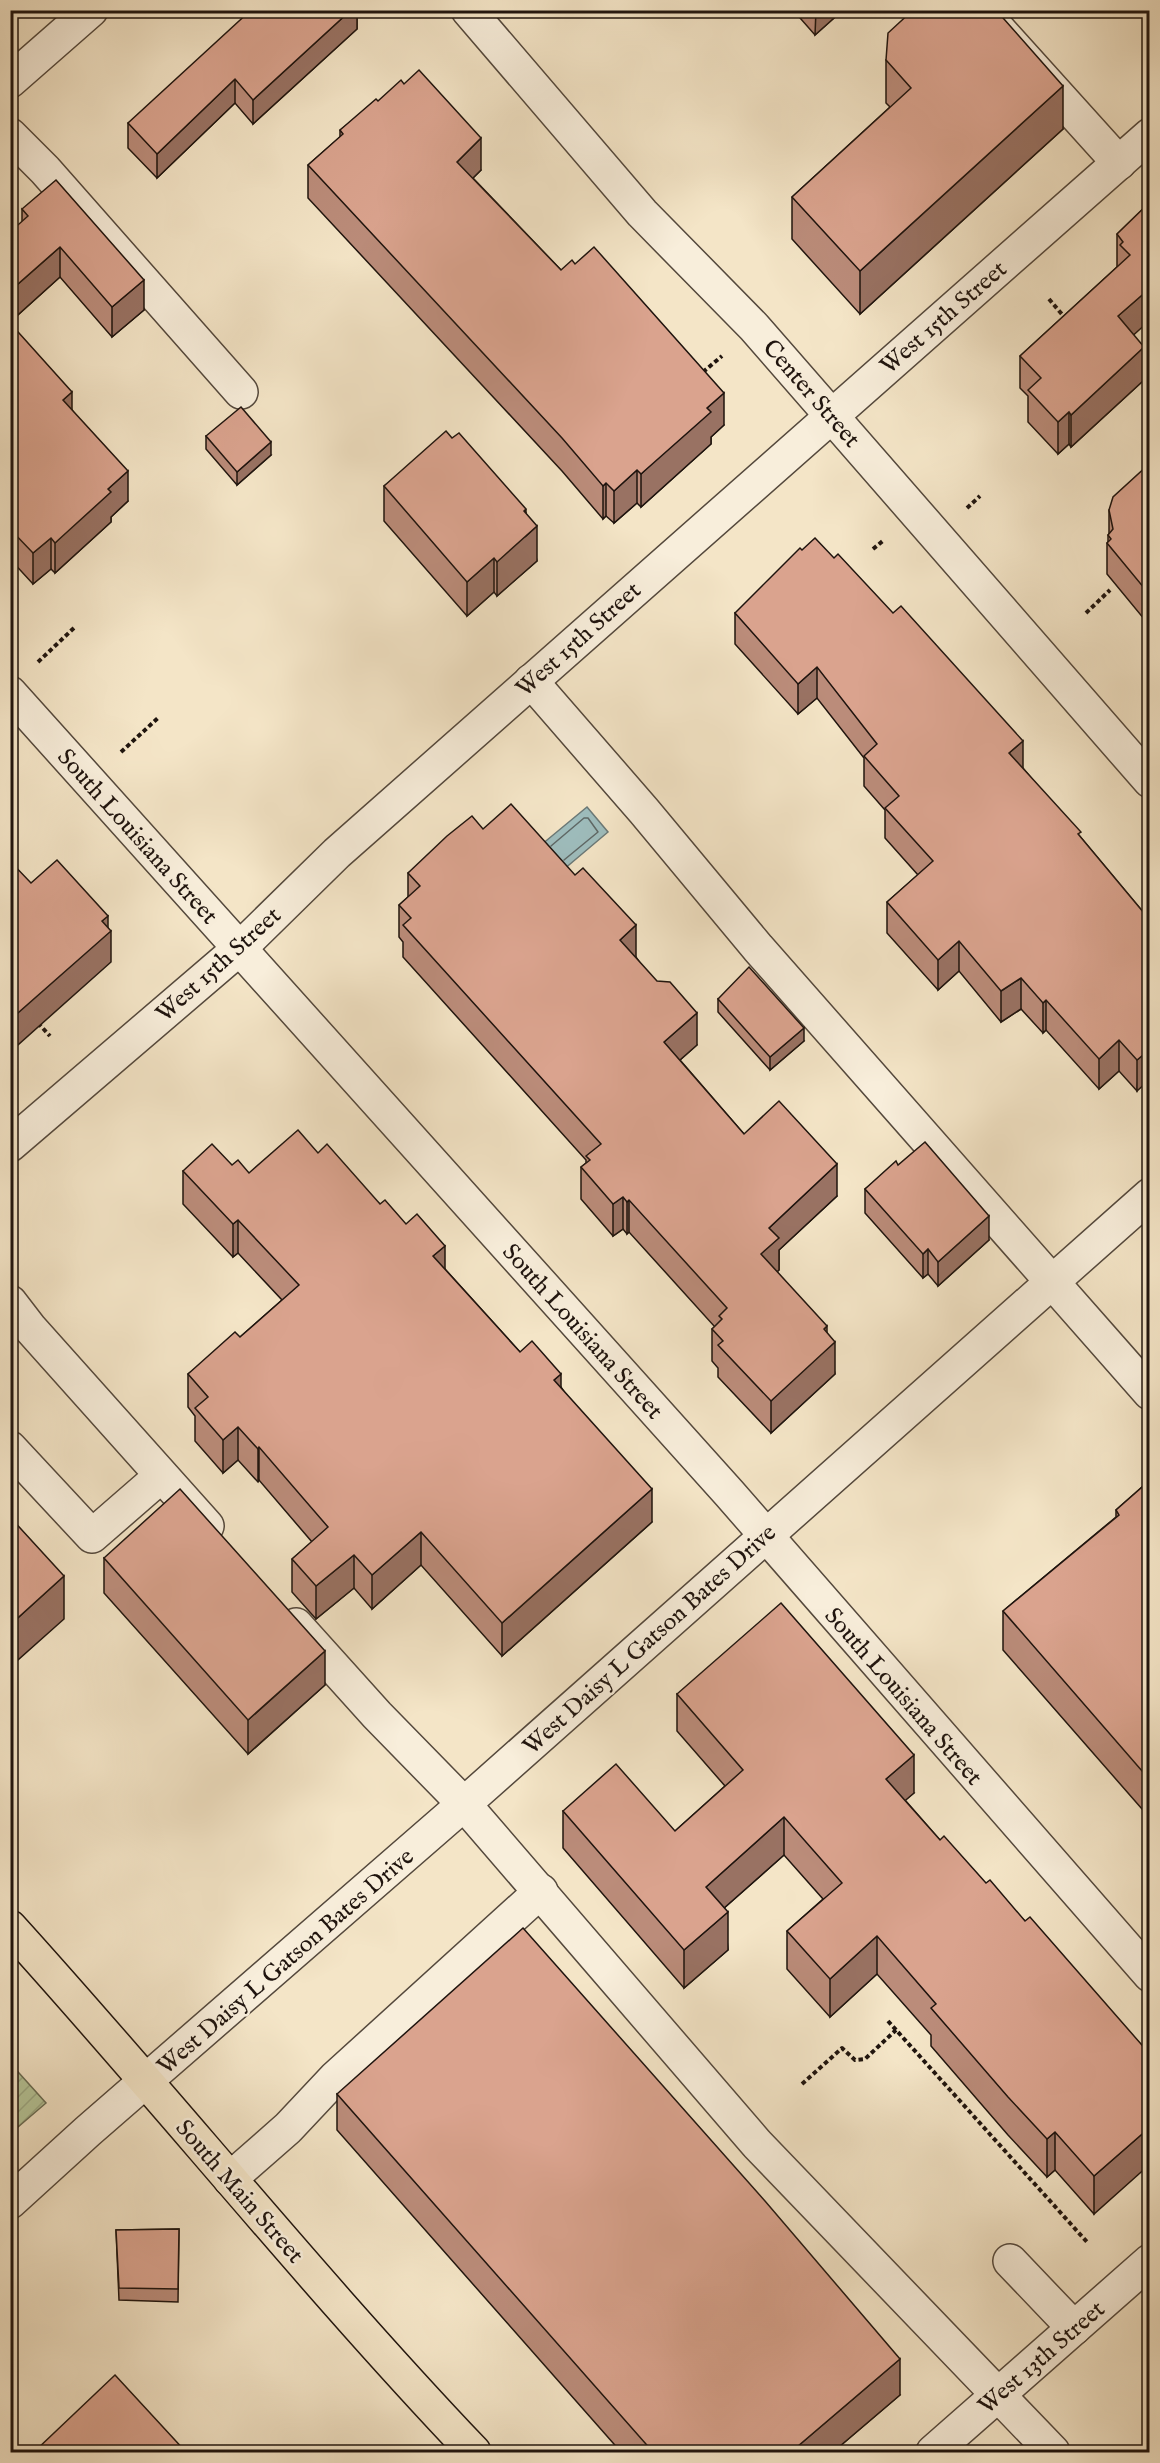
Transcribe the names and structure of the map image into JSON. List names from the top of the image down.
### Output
{
  "streets": {
    "main road": ["South Main Street"],
    "street": [
      "West 15th Street",
      "Center Street",
      "South Louisiana Street",
      "West Daisy L Gatson Bates Drive",
      "West 13th Street"
    ]
  },
  "crossings": [
    ["West 15th Street", "Center Street"],
    ["West 15th Street", "South Louisiana Street"],
    ["South Louisiana Street", "West Daisy L Gatson Bates Drive"],
    ["West Daisy L Gatson Bates Drive", "South Main Street"]
  ]
}
